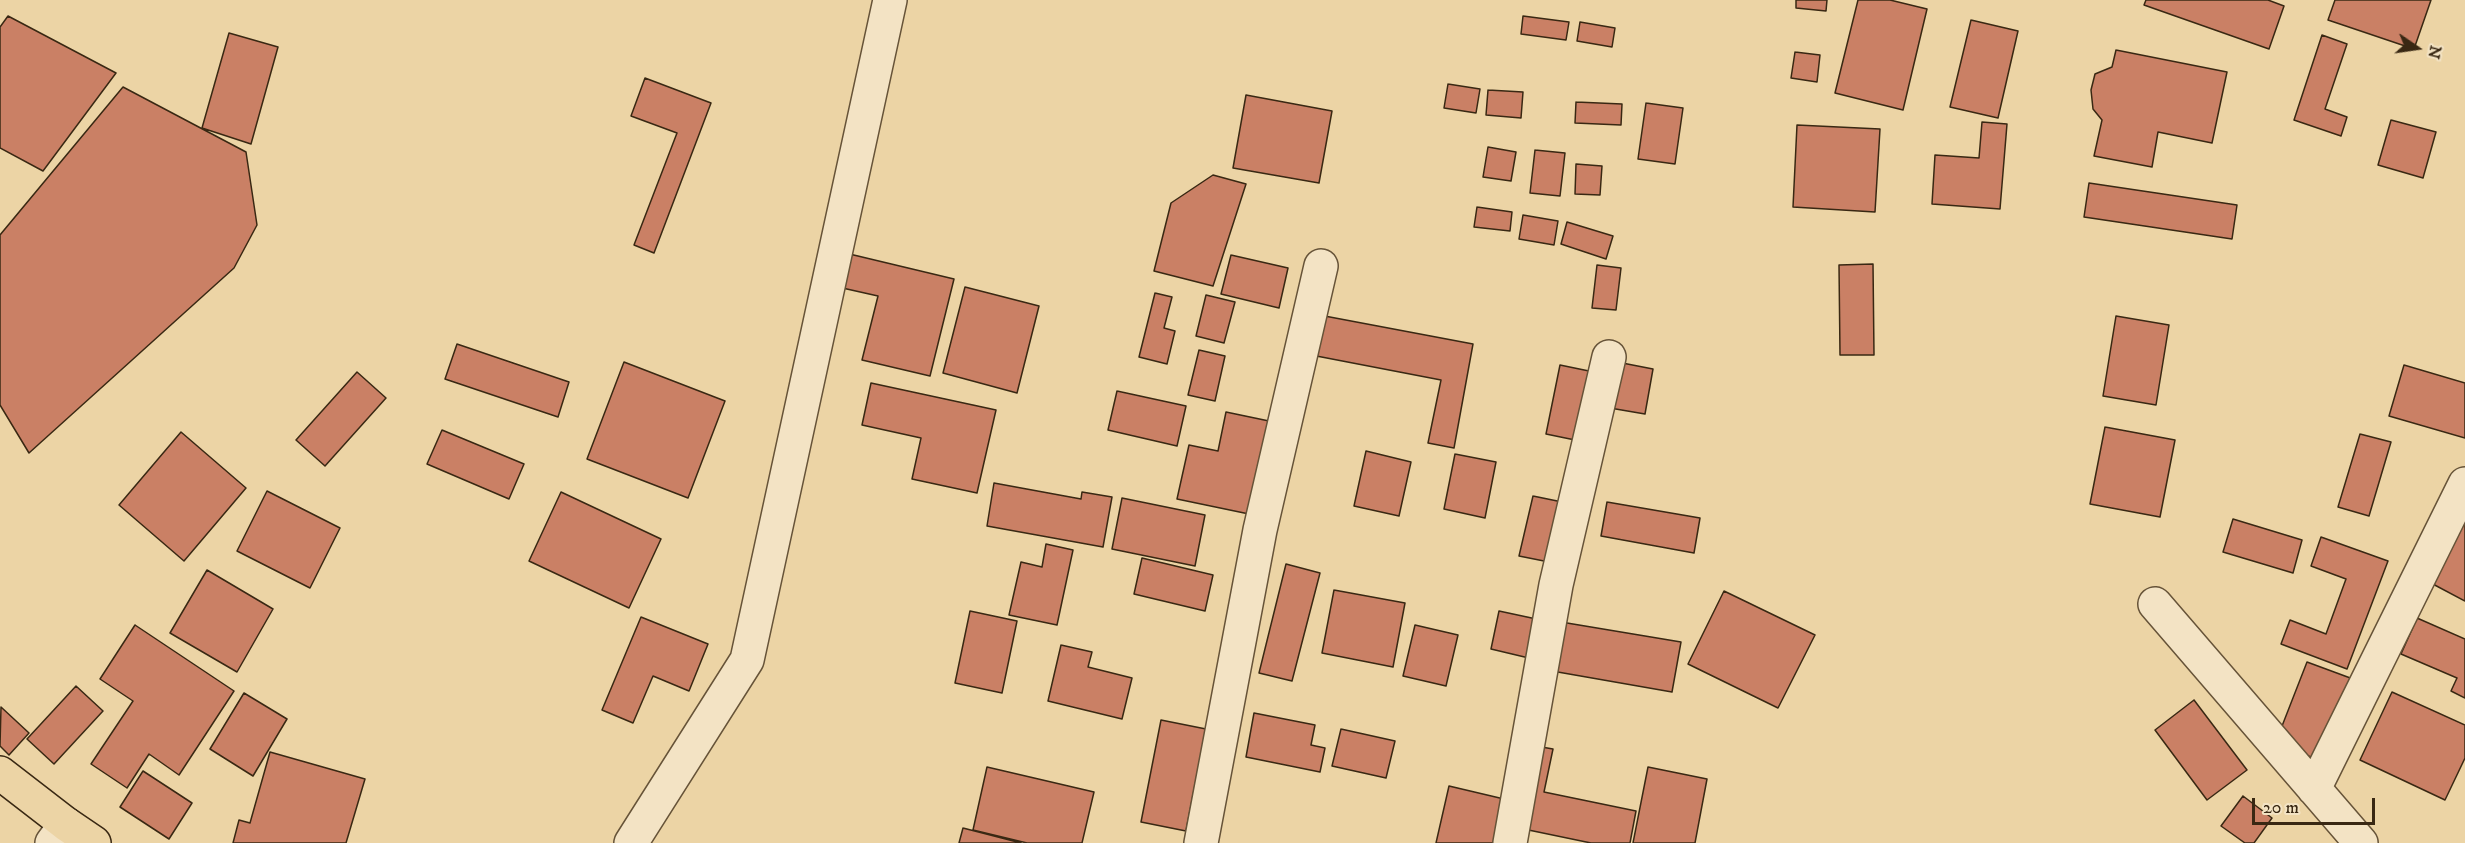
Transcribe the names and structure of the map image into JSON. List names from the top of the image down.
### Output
{
  "scale_bar": "20 m",
  "north": "right"
}
